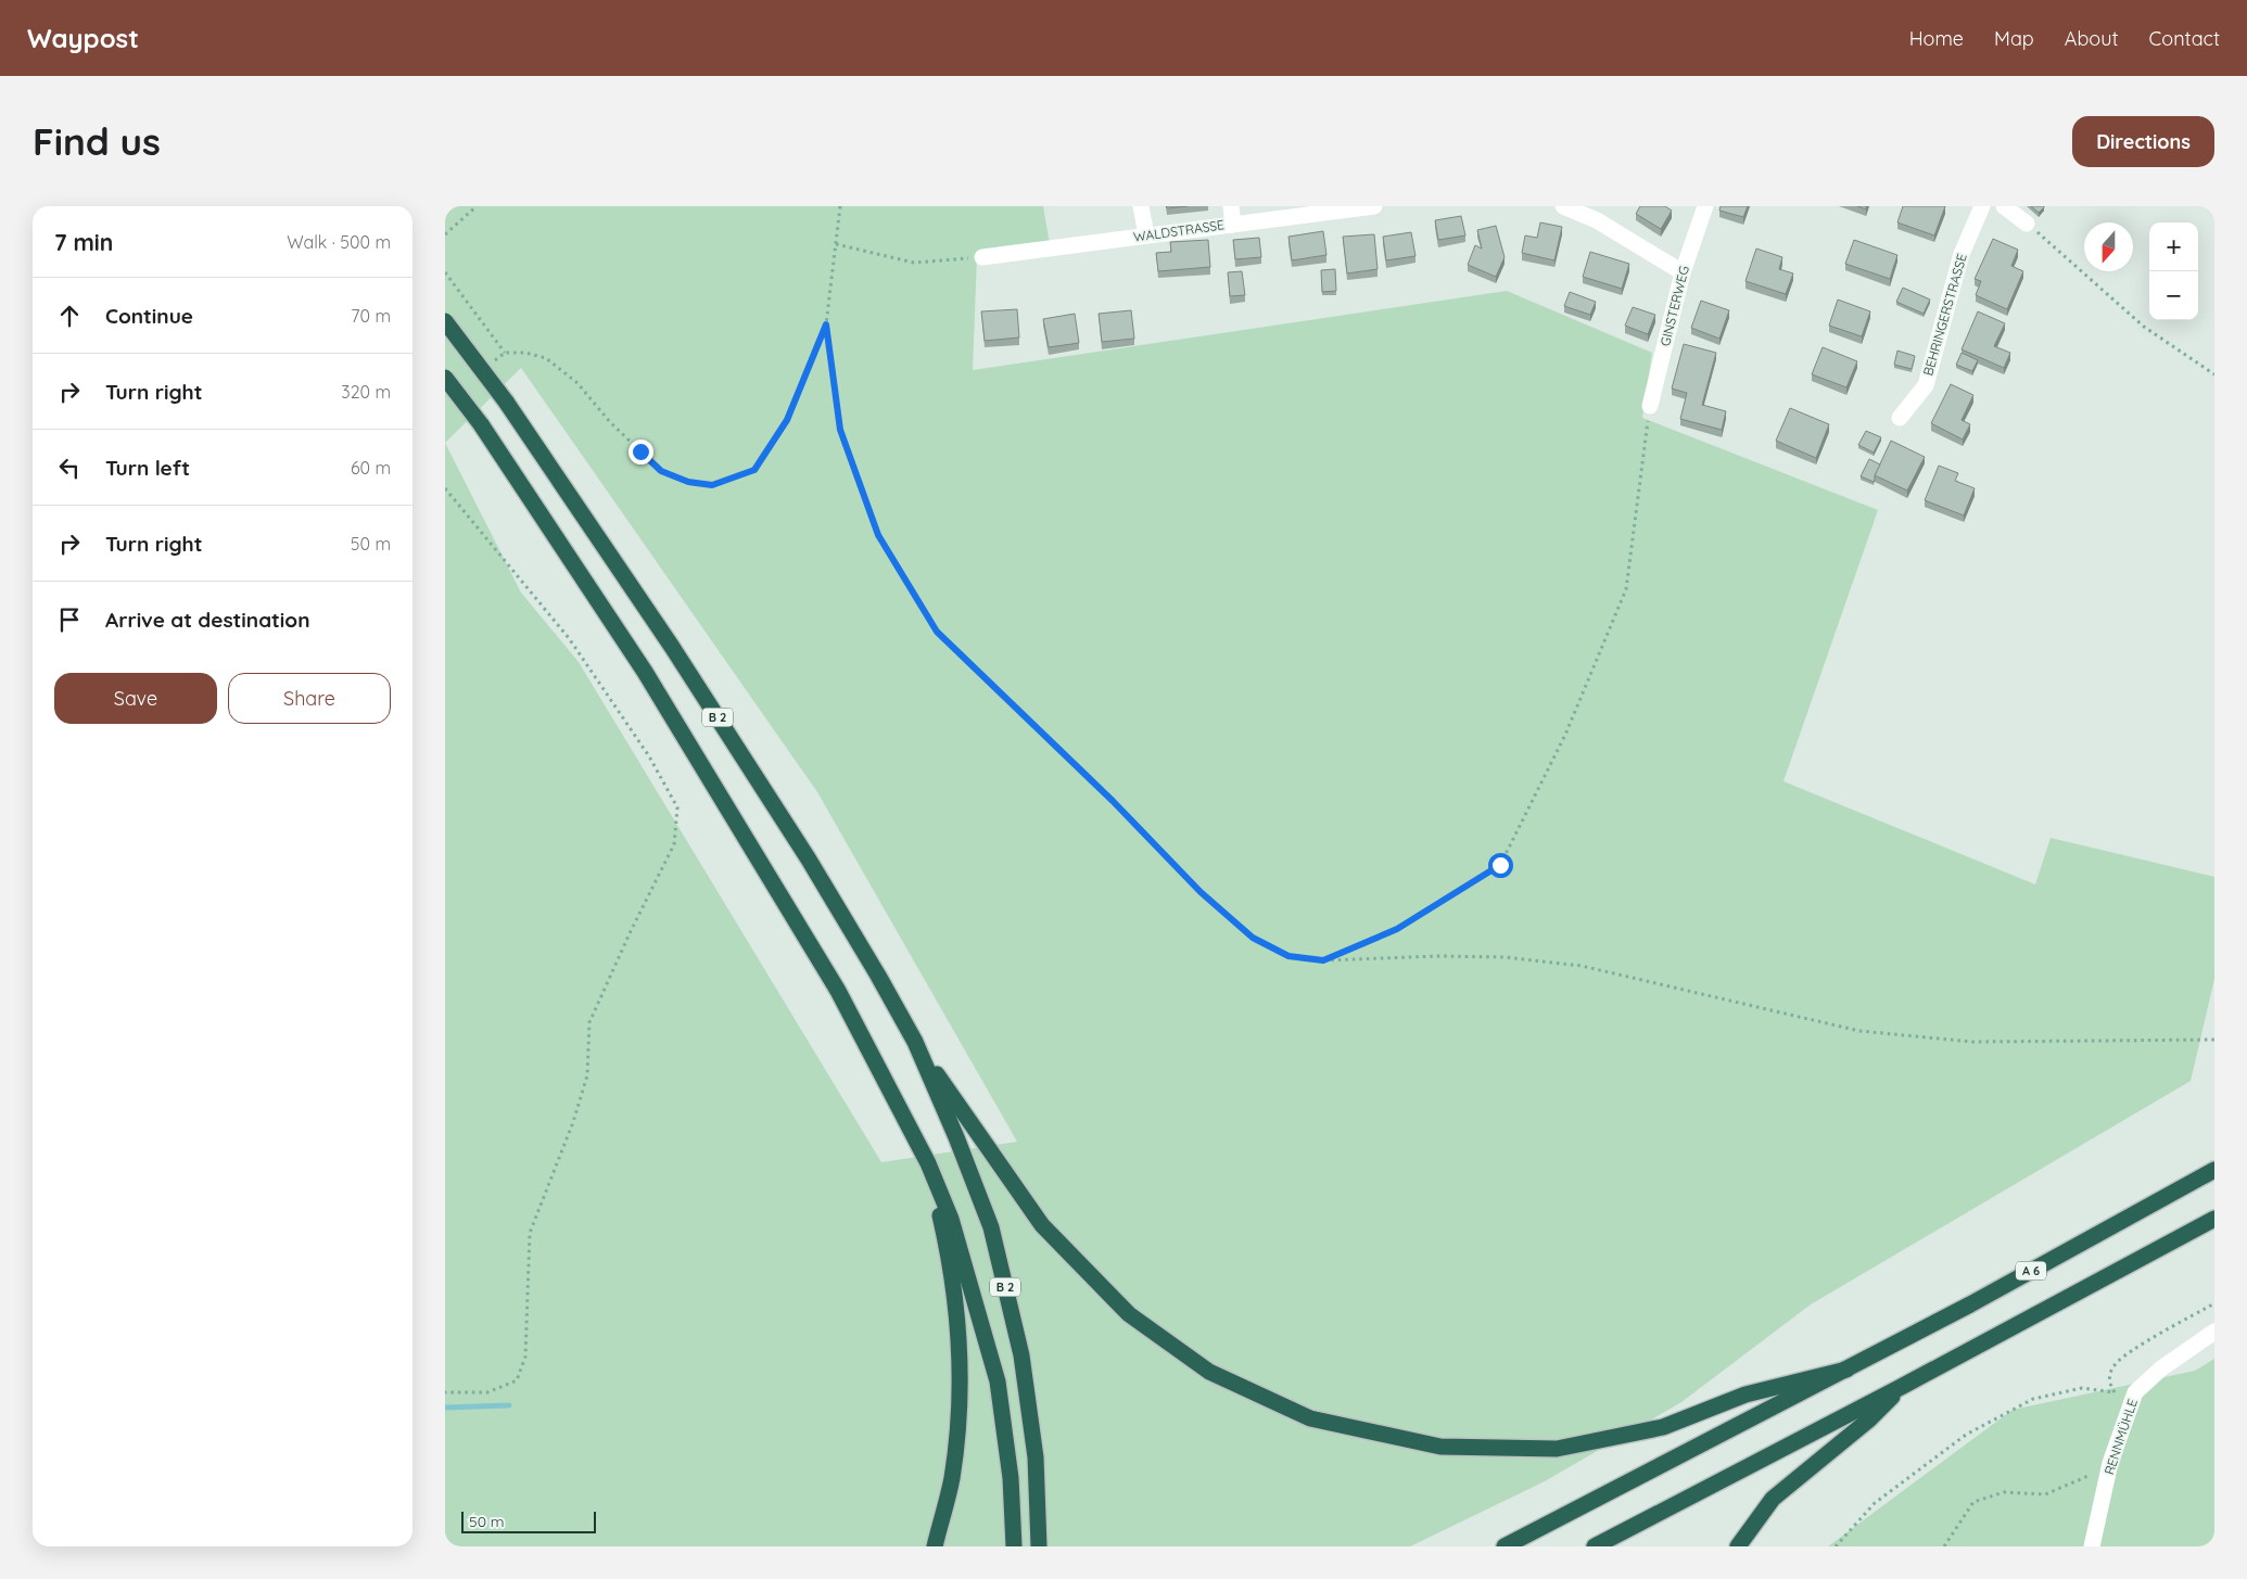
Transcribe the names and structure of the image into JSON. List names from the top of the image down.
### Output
{
  "streets": {
    "highway": ["B 2", "A 6"],
    "street": [
      "WALDSTRASSE",
      "GINSTERWEG",
      "BEHRINGERSTRASSE",
      "RENNMÜHLE"
    ]
  },
  "scale_bar": "50 m",
  "north": "bottom",
  "page": {
    "header": "Waypost",
    "nav": [
      "Home",
      "Map",
      "About",
      "Contact"
    ],
    "buttons": [
      "Directions",
      ["Save", "Share"]
    ],
    "title": "Find us",
    "heading": ["7 min", "Walk · 500 m"],
    "map_buttons": ["+", "−"],
    "list": [
      ["Continue", "70 m"],
      ["Turn right", "320 m"],
      ["Turn left", "60 m"],
      ["Turn right", "50 m"],
      "Arrive at destination"
    ],
    "scale": "50 m"
  }
}
